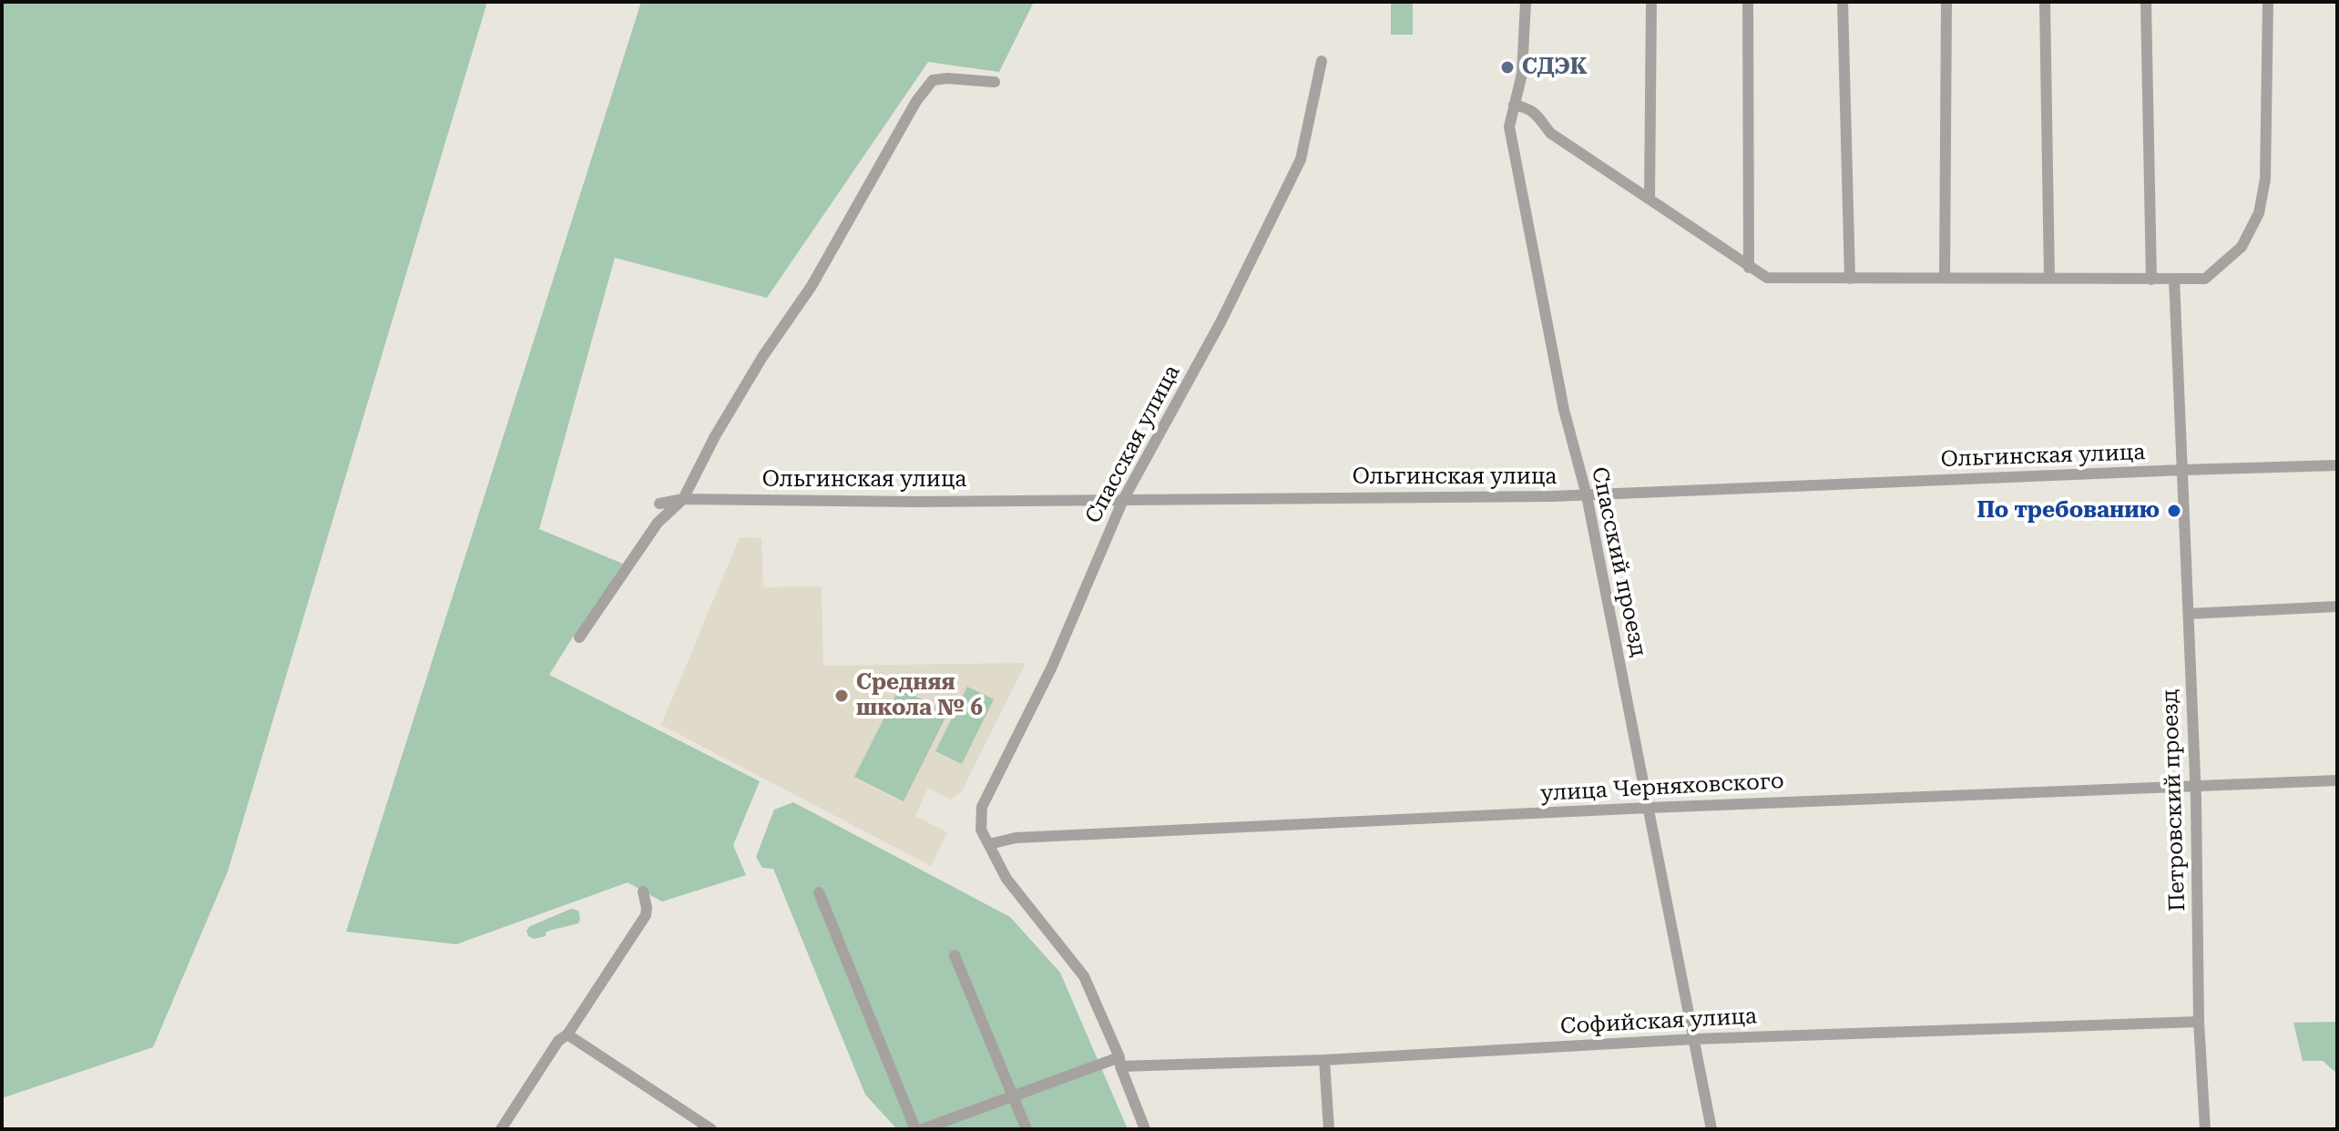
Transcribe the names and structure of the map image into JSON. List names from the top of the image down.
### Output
{
  "streets": {
    "street": [
      "Спасская улица",
      "Ольгинская улица",
      "Спасский проезд",
      "улица Черняховского",
      "Петровский проезд",
      "Софийская улица"
    ]
  },
  "crossings": [
    ["Спасская улица", "Ольгинская улица"],
    ["Спасская улица", "улица Черняховского"],
    ["Спасская улица", "Софийская улица"],
    ["Ольгинская улица", "Спасский проезд"],
    ["Ольгинская улица", "Петровский проезд"],
    ["Спасский проезд", "улица Черняховского"],
    ["Спасский проезд", "Софийская улица"],
    ["улица Черняховского", "Петровский проезд"],
    ["Петровский проезд", "Софийская улица"]
  ],
  "places": ["СДЭК", "По требованию", "Средняя школа № 6"]
}
